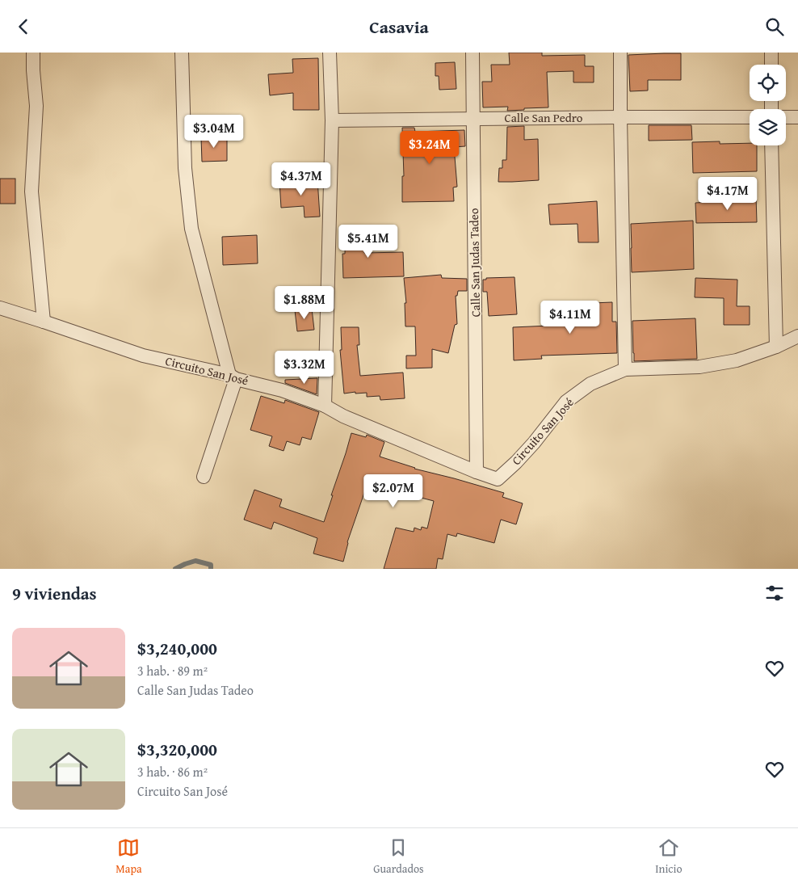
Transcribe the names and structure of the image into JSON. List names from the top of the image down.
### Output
{
  "streets": {
    "street": ["Calle San Pedro", "Calle San Judas Tadeo", "Circuito San José"]
  },
  "crossings": [
    ["Calle San Pedro", "Calle San Judas Tadeo"],
    ["Calle San Judas Tadeo", "Circuito San José"]
  ],
  "page": {
    "header": "Casavia",
    "price": [
      "$3.04M",
      "$3.24M",
      "$4.37M",
      "$4.17M",
      "$5.41M",
      "$1.88M",
      "$4.11M",
      "$3.32M",
      "$2.07M"
    ],
    "heading": "9 viviendas",
    "list": [
      {
        "name": "$3,240,000",
        "note": "3 hab. · 89 m² · Calle San Judas Tadeo"
      },
      {
        "name": "$3,320,000",
        "note": "3 hab. · 86 m² · Circuito San José"
      }
    ],
    "tabs": ["Mapa", "Guardados", "Inicio"]
  }
}
